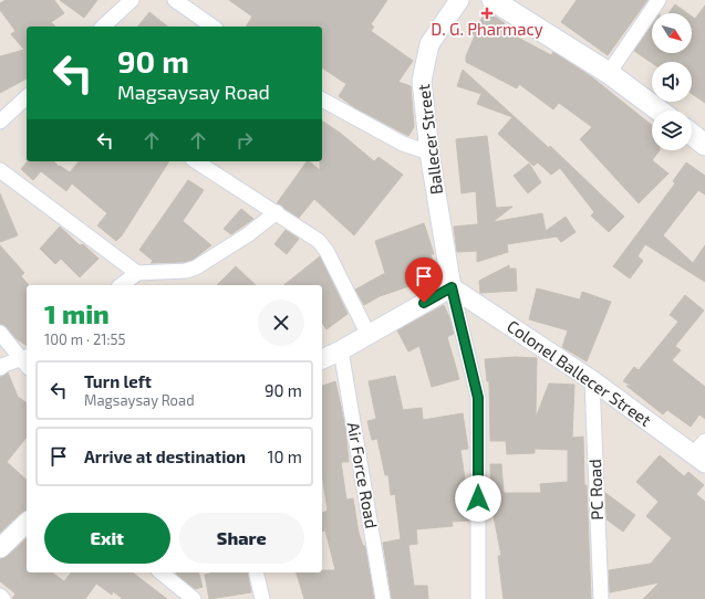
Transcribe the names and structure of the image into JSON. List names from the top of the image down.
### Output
{
  "streets": {
    "street": [
      "Ballecer Street",
      "Colonel Ballecer Street",
      "Air Force Road",
      "PC Road"
    ]
  },
  "crossings": [
    ["Ballecer Street", "Colonel Ballecer Street"],
    ["Colonel Ballecer Street", "PC Road"]
  ],
  "places": {
    "health": ["D. G. Pharmacy"]
  },
  "north": "bottom right",
  "page": {
    "turn": ["90 m", "Magsaysay Road"],
    "heading": ["1 min", "100 m · 21:55"],
    "list": [
      {
        "name": "Turn left",
        "note": "Magsaysay Road",
        "value": "90 m"
      },
      {
        "name": "Arrive at destination",
        "value": "10 m"
      }
    ],
    "buttons": ["Exit", "Share"]
  }
}
